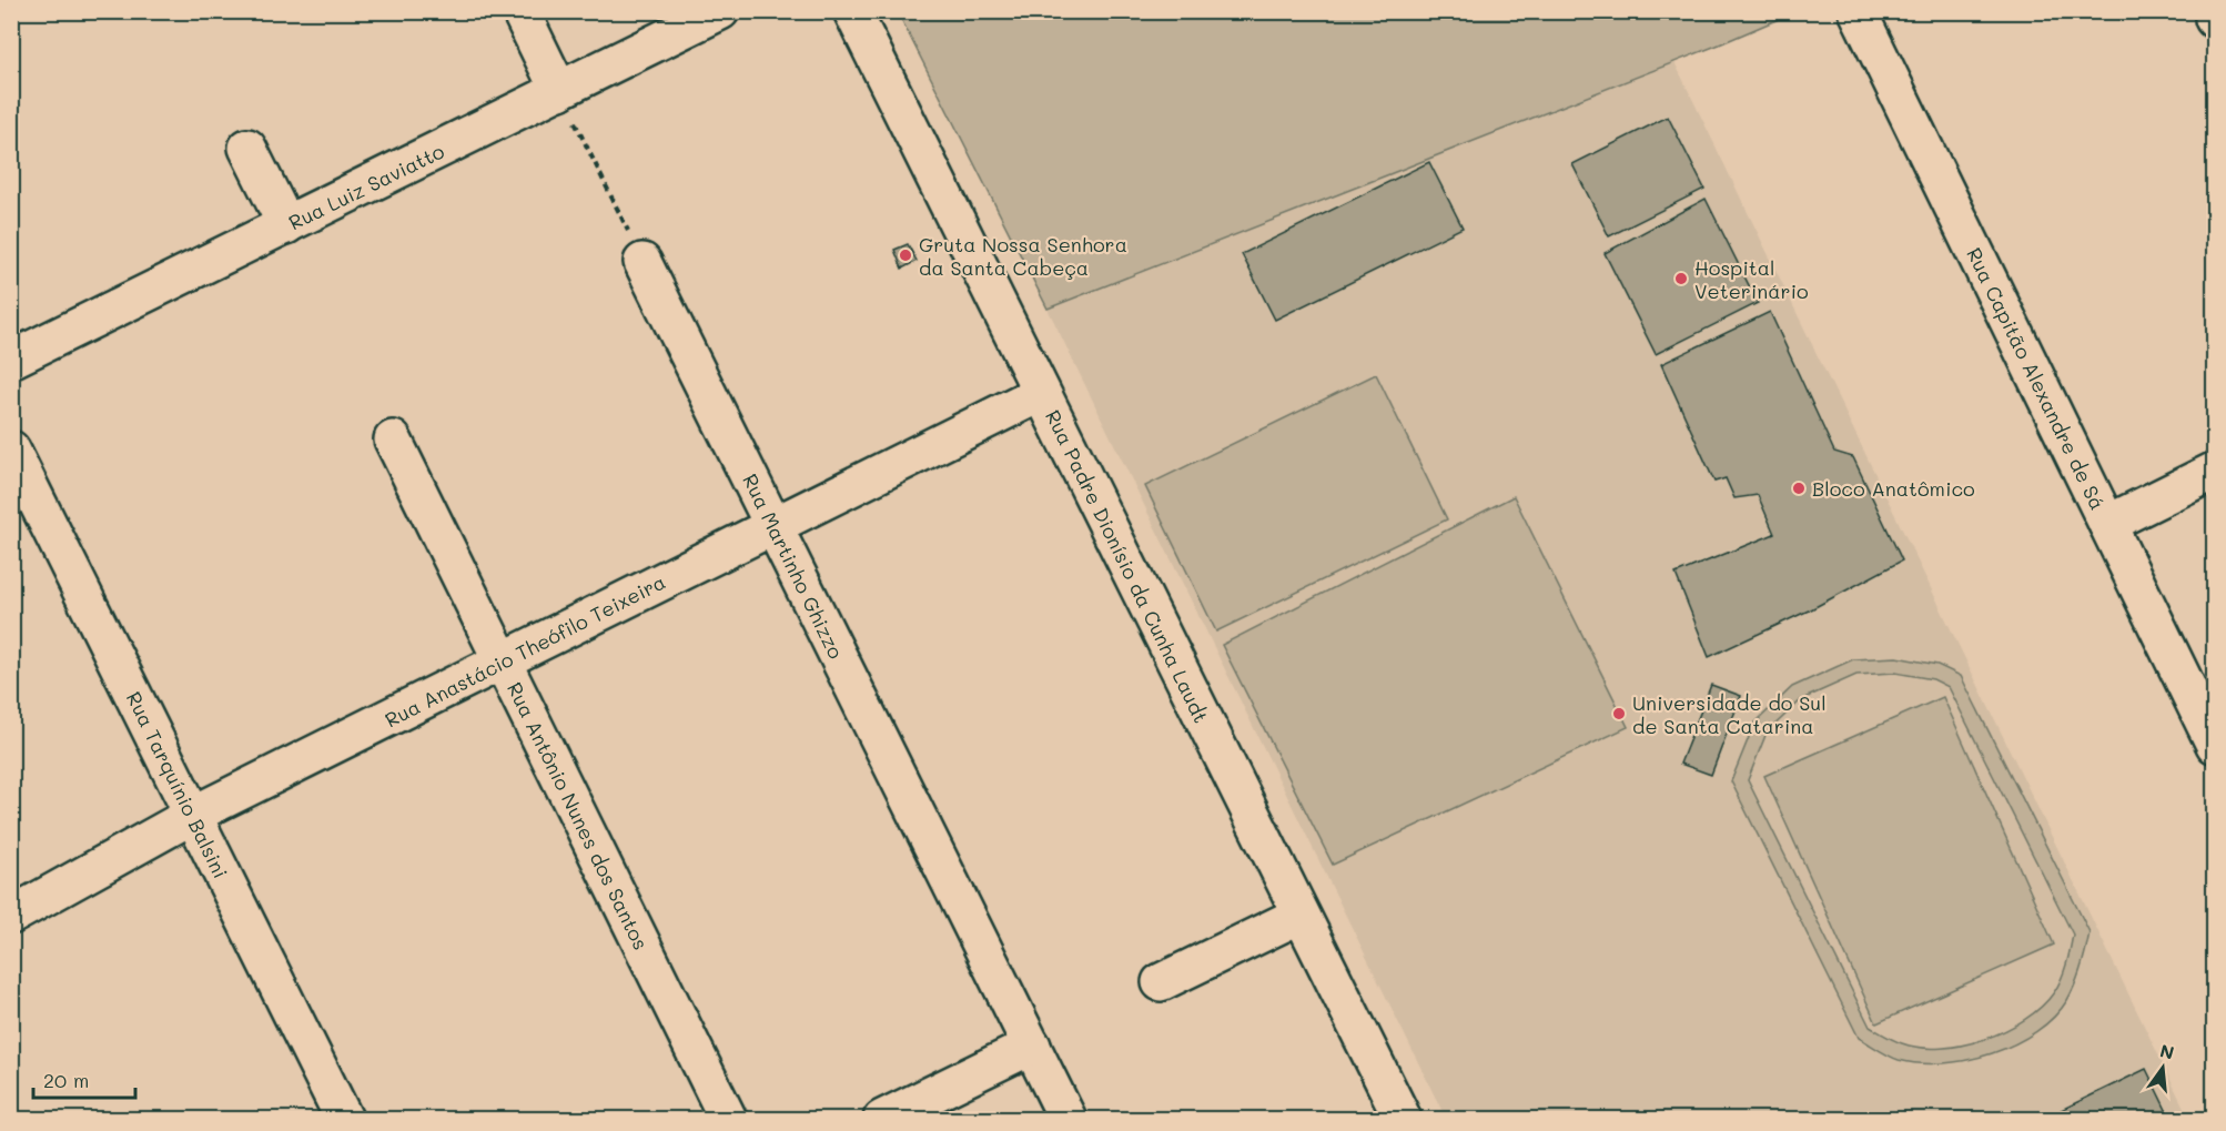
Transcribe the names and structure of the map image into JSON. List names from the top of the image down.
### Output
{
  "streets": {
    "street": [
      "Rua Luiz Saviatto",
      "Rua Capitão Alexandre de Sá",
      "Rua Martinho Ghizzo",
      "Rua Padre Dionísio da Cunha Laudt",
      "Rua Anastácio Theófilo Teixeira",
      "Rua Tarquínio Balsini",
      "Rua Antônio Nunes dos Santos"
    ]
  },
  "crossings": [
    ["Rua Martinho Ghizzo", "Rua Anastácio Theófilo Teixeira"],
    ["Rua Padre Dionísio da Cunha Laudt", "Rua Anastácio Theófilo Teixeira"],
    ["Rua Anastácio Theófilo Teixeira", "Rua Tarquínio Balsini"],
    ["Rua Anastácio Theófilo Teixeira", "Rua Antônio Nunes dos Santos"]
  ],
  "places": [
    "Gruta Nossa Senhora da Santa Cabeça",
    "Hospital Veterinário",
    "Bloco Anatômico",
    "Universidade do Sul de Santa Catarina"
  ],
  "scale_bar": "20 m",
  "north": "top"
}
